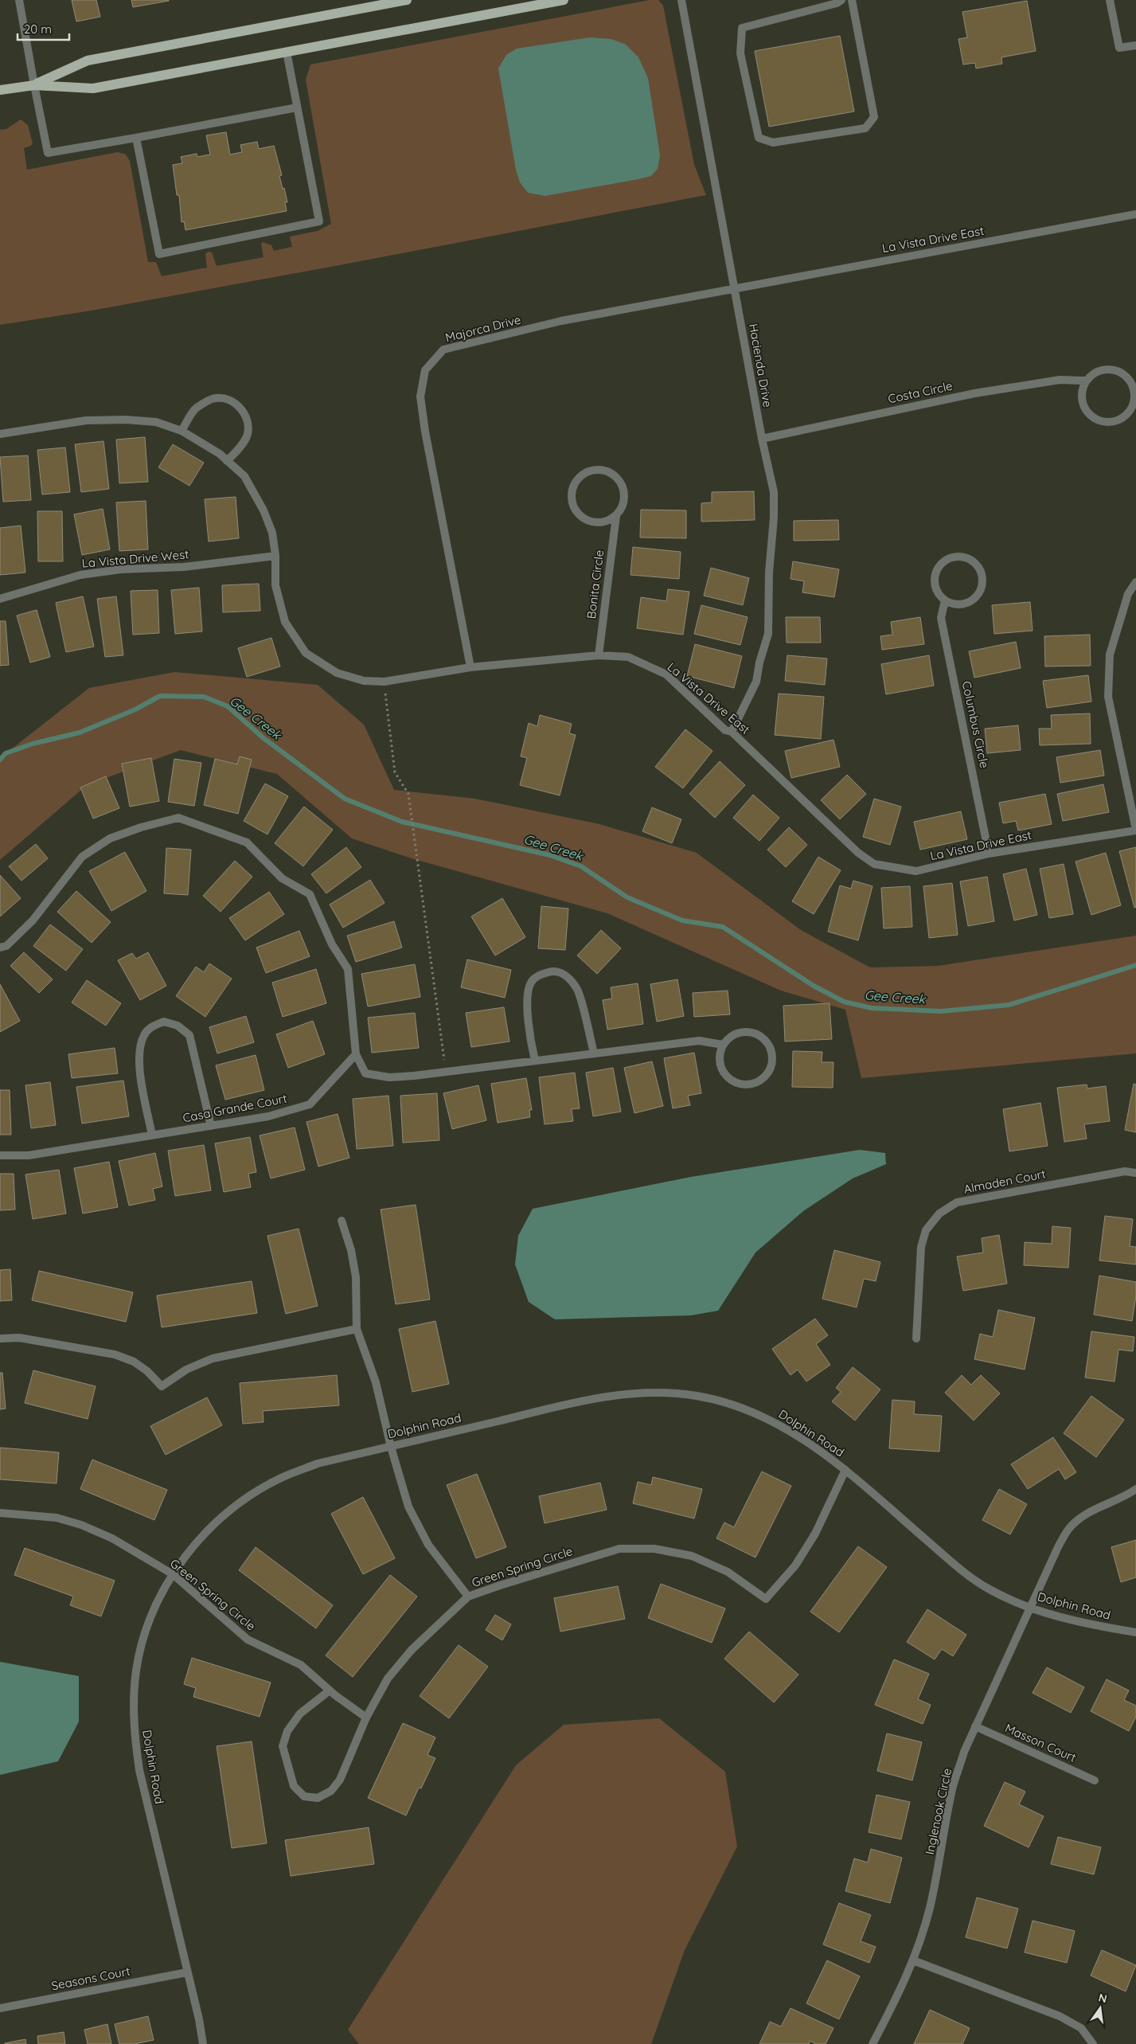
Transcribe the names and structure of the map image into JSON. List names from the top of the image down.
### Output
{
  "streets": {
    "street": [
      "La Vista Drive East",
      "Majorca Drive",
      "Hacienda Drive",
      "Costa Circle",
      "La Vista Drive West",
      "Bonita Circle",
      "Columbus Circle",
      "Casa Grande Court",
      "Almaden Court",
      "Dolphin Road",
      "Green Spring Circle",
      "Masson Court",
      "Inglenook Circle",
      "Seasons Court"
    ]
  },
  "crossings": [
    ["La Vista Drive East", "Majorca Drive"],
    ["La Vista Drive East", "Hacienda Drive"],
    ["La Vista Drive East", "La Vista Drive West"],
    ["La Vista Drive East", "Bonita Circle"],
    ["La Vista Drive East", "Columbus Circle"],
    ["Majorca Drive", "Hacienda Drive"],
    ["Hacienda Drive", "Costa Circle"],
    ["Dolphin Road", "Green Spring Circle"],
    ["Dolphin Road", "Inglenook Circle"],
    ["Dolphin Road", "Seasons Court"],
    ["Masson Court", "Inglenook Circle"]
  ],
  "water": ["Gee Creek"],
  "scale_bar": "20 m",
  "north": "top"
}
